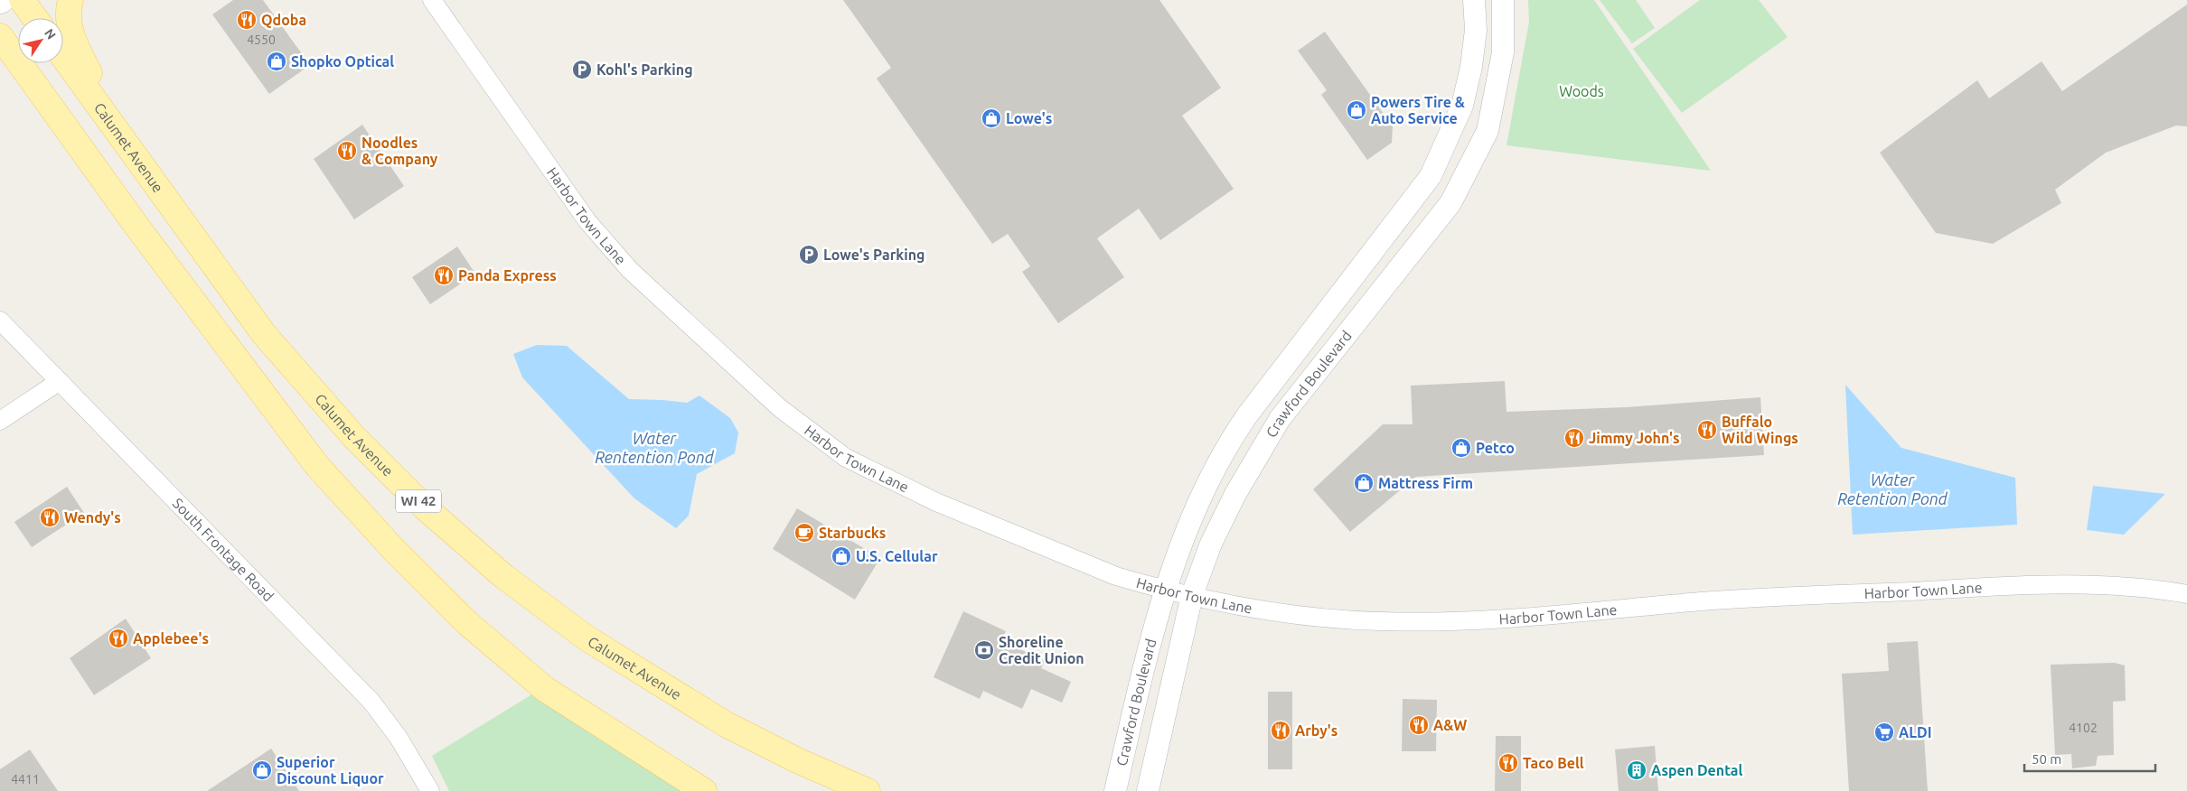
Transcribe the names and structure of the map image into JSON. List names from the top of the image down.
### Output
{
  "streets": {
    "main road": ["Calumet Avenue", "WI 42"],
    "street": ["Harbor Town Lane", "Crawford Boulevard", "South Frontage Road"]
  },
  "crossings": [
    ["Harbor Town Lane", "Crawford Boulevard"]
  ],
  "water": ["Water Rentention Pond", "Water Retention Pond"],
  "parks": ["Woods"],
  "places": {
    "restaurant": [
      "Qdoba",
      "Noodles & Company",
      "Panda Express",
      "Buffalo Wild Wings",
      "Jimmy John's",
      "Wendy's",
      "Applebee's",
      "A&W",
      "Arby's",
      "Taco Bell"
    ],
    "shop": [
      "Shopko Optical",
      "Powers Tire & Auto Service",
      "Lowe's",
      "Petco",
      "Mattress Firm",
      "U.S. Cellular",
      "Superior Discount Liquor"
    ],
    "parking": ["Kohl's Parking", "Lowe's Parking"],
    "cafe": ["Starbucks"],
    "bank": ["Shoreline Credit Union"],
    "supermarket": ["ALDI"],
    "building": ["Aspen Dental"]
  },
  "house_numbers": ["4550", "4102", "4411"],
  "scale_bar": "50 m",
  "north": "top right"
}
